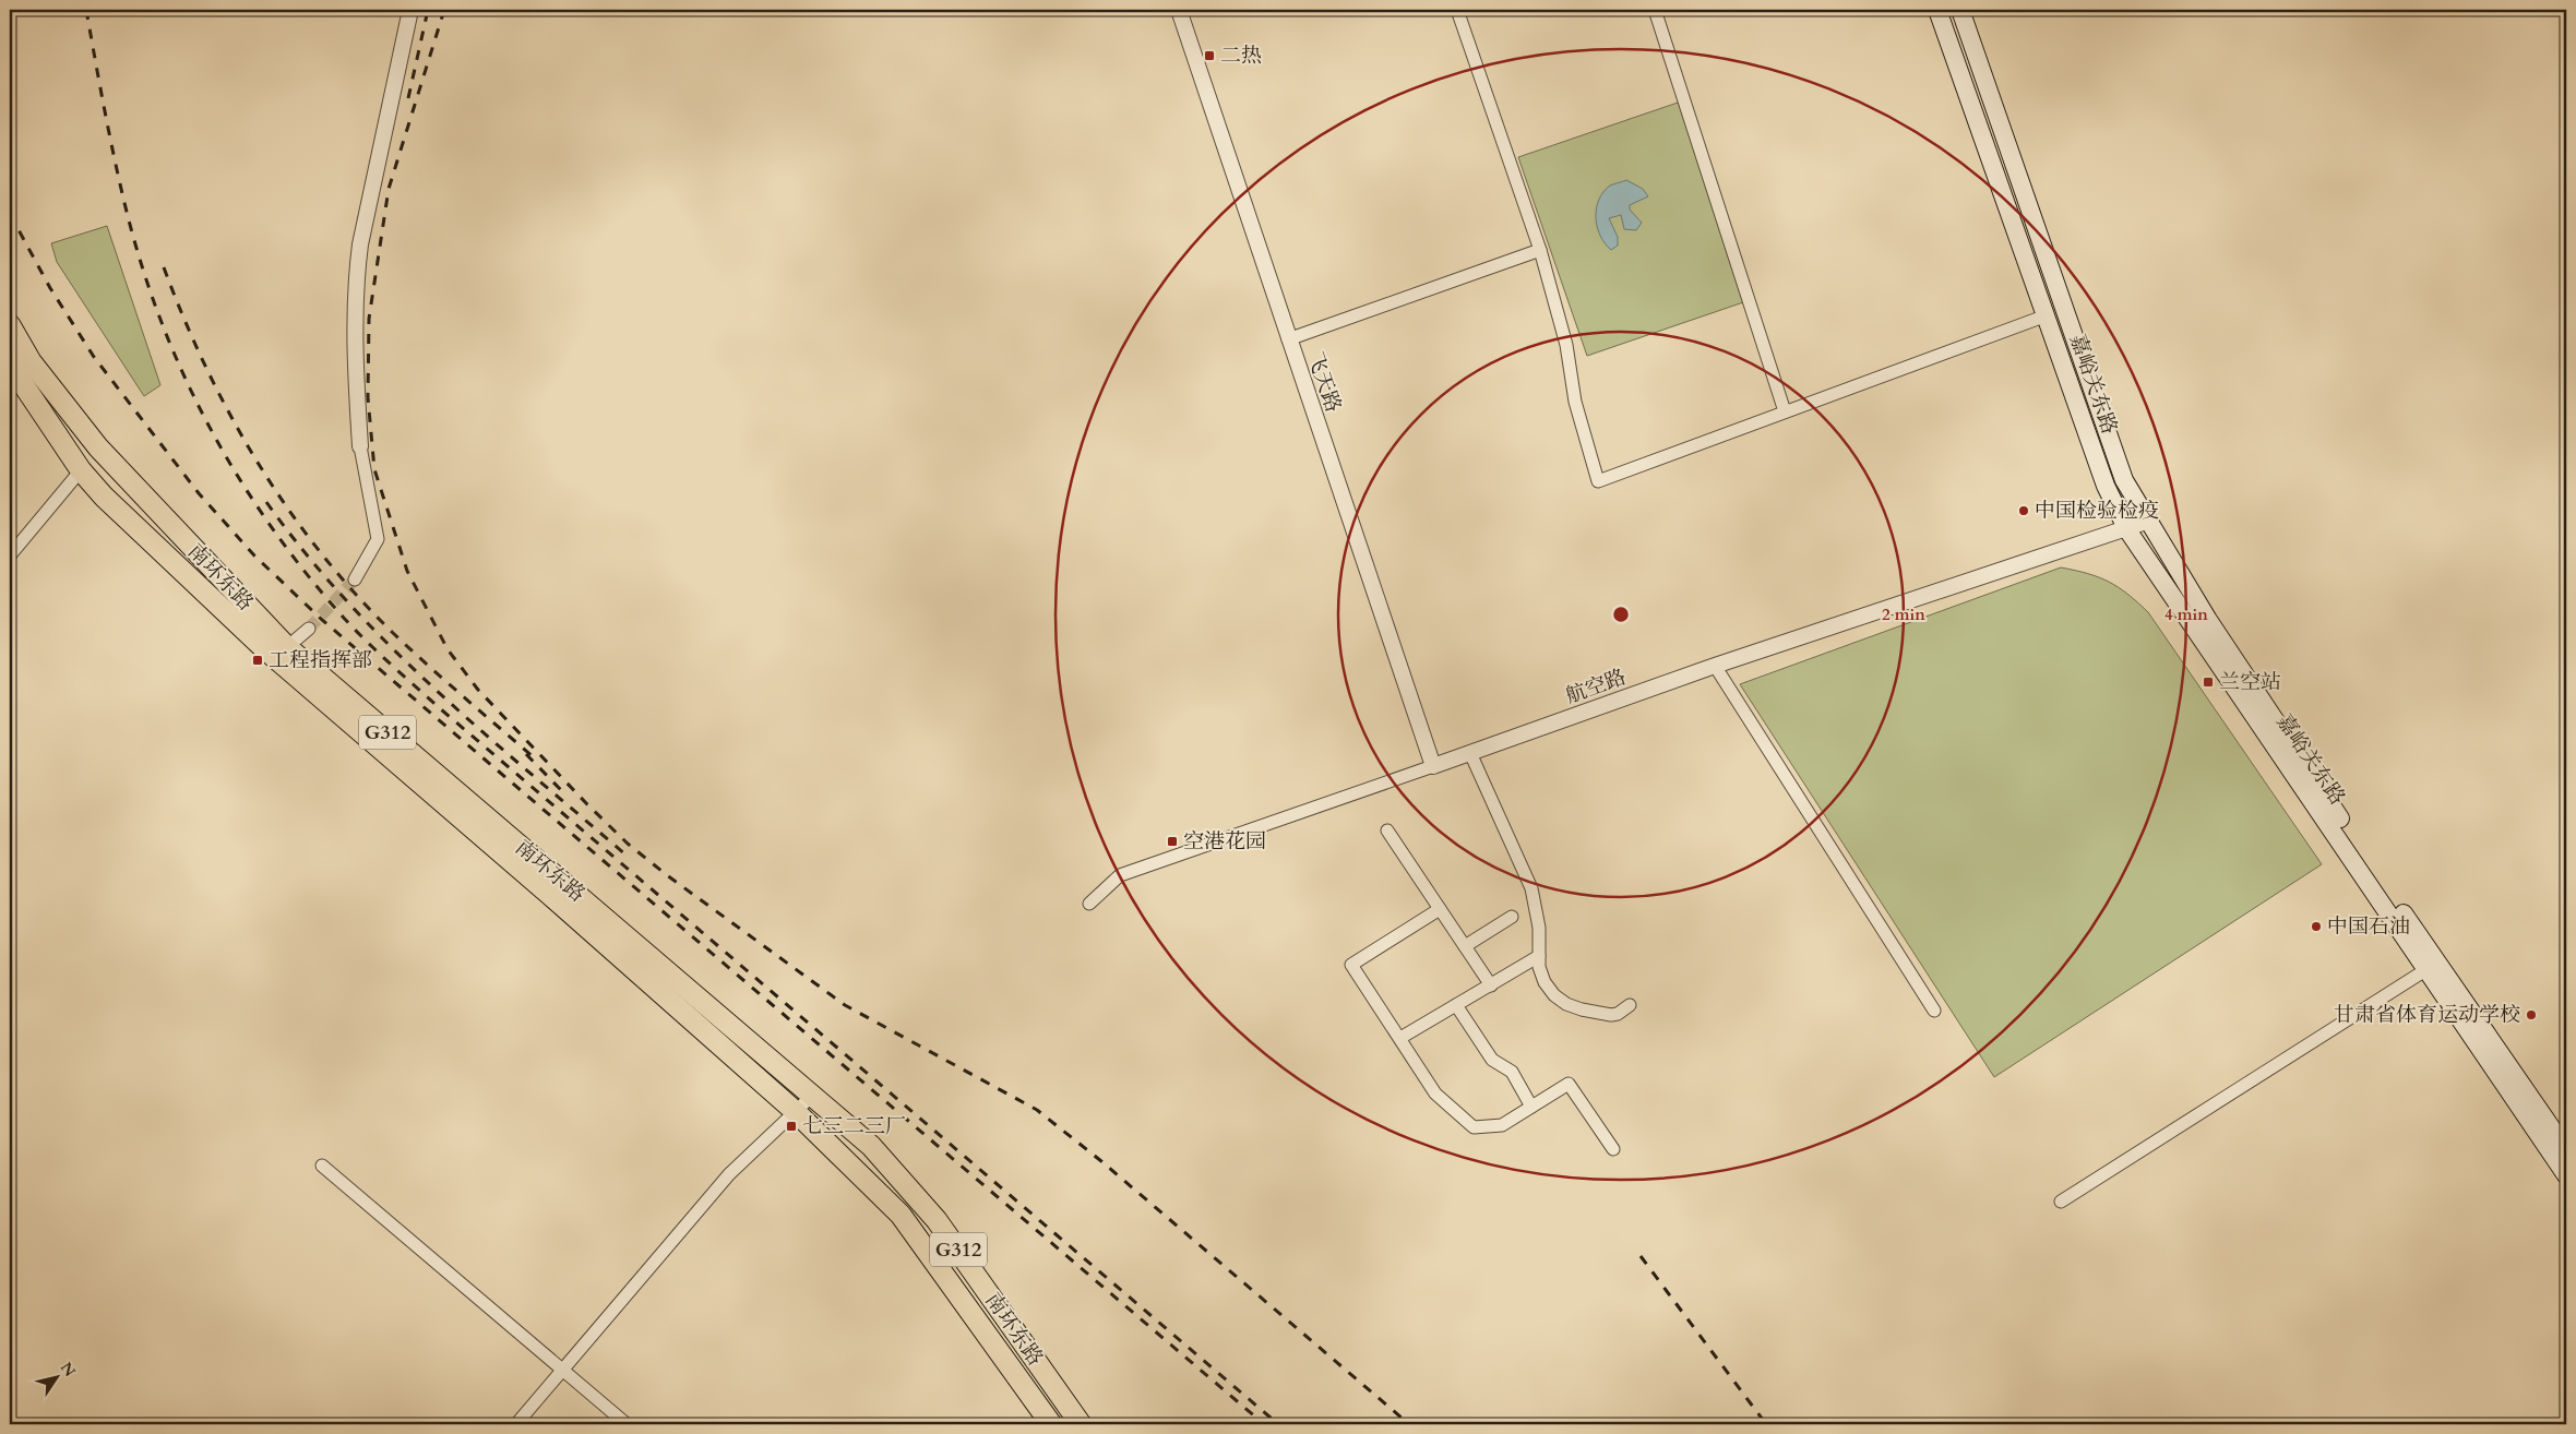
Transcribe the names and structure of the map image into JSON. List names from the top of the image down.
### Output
{
  "streets": {
    "highway": ["南环东路", "G312"],
    "main road": ["嘉峪关东路"],
    "street": ["飞天路", "航空路"]
  },
  "crossings": [
    ["飞天路", "航空路"],
    ["嘉峪关东路", "航空路"]
  ],
  "places": {
    "transit": [
      "二热",
      "工程指挥部",
      "兰空站",
      "空港花园",
      "七三二三厂"
    ],
    "other": ["中国检验检疫", "中国石油", "甘肃省体育运动学校"]
  },
  "north": "top right",
  "rings": ["2 min", "4 min"]
}
